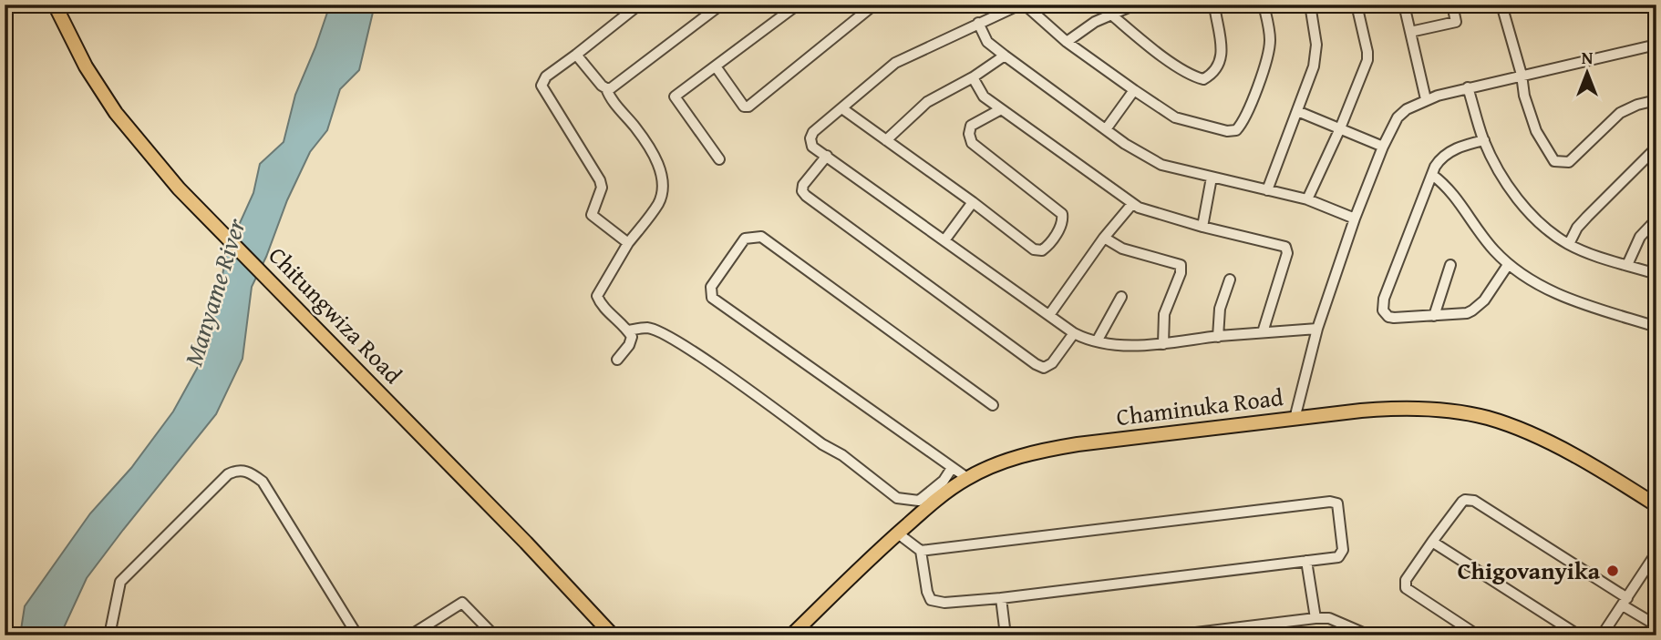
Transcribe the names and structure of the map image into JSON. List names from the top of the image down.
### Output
{
  "streets": {
    "main road": ["Chitungwiza Road", "Chaminuka Road"]
  },
  "water": ["Manyame River"],
  "places": ["Chigovanyika"],
  "north": "top"
}
